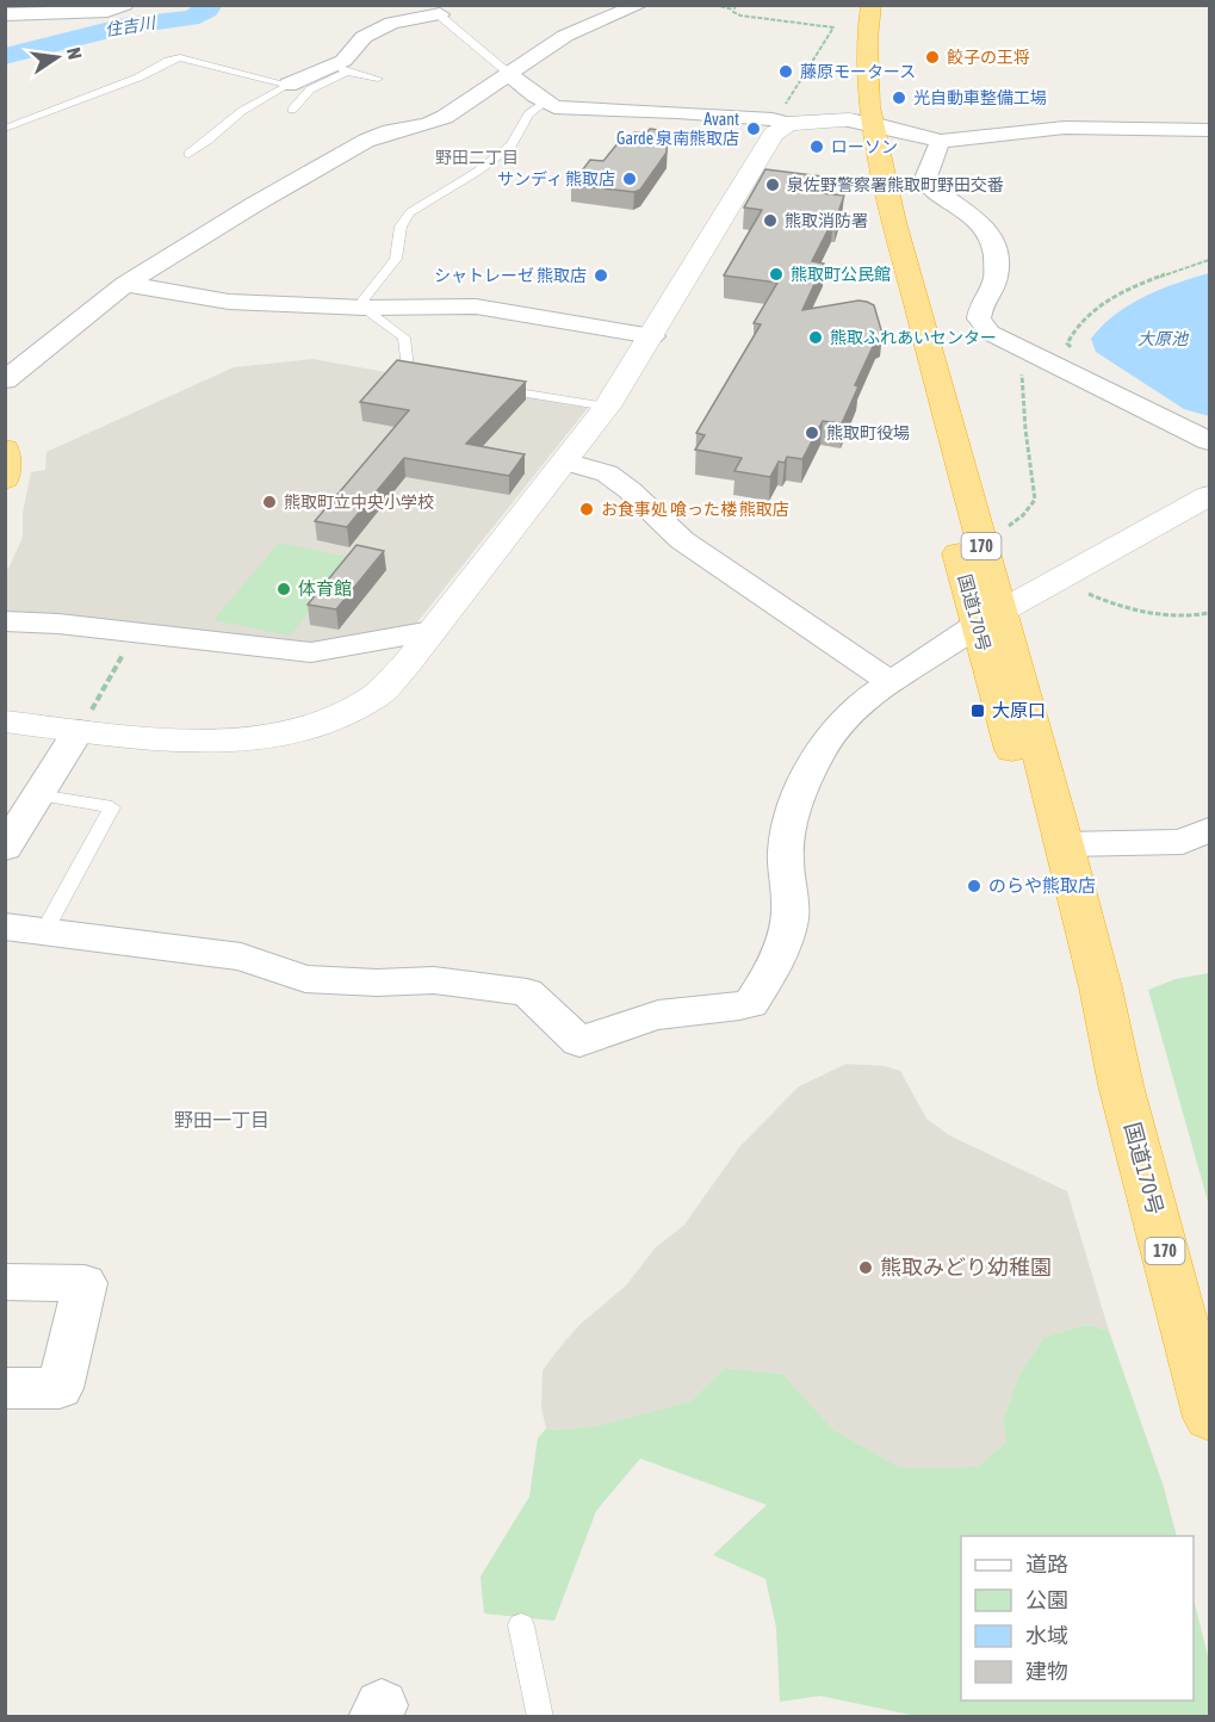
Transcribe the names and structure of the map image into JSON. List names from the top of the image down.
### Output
{
  "streets": {
    "highway": ["170", "国道170号"]
  },
  "districts": ["野田二丁目", "野田一丁目"],
  "water": ["住吉川", "大原池"],
  "places": {
    "other": [
      "餃子の王将",
      "藤原モータース",
      "光自動車整備工場",
      "Avant Garde 泉南熊取店",
      "ローソン",
      "サンディ 熊取店",
      "泉佐野警察署熊取町野田交番",
      "熊取消防署",
      "熊取町公民館",
      "シャトレーゼ 熊取店",
      "熊取ふれあいセンター",
      "熊取町役場",
      "熊取町立中央小学校",
      "お食事処 喰った楼 熊取店",
      "体育館",
      "のらや熊取店",
      "熊取みどり幼稚園"
    ],
    "transit": ["大原口"]
  },
  "legend": [
    "道路",
    "公園",
    "水域",
    "建物"
  ],
  "north": "right"
}
